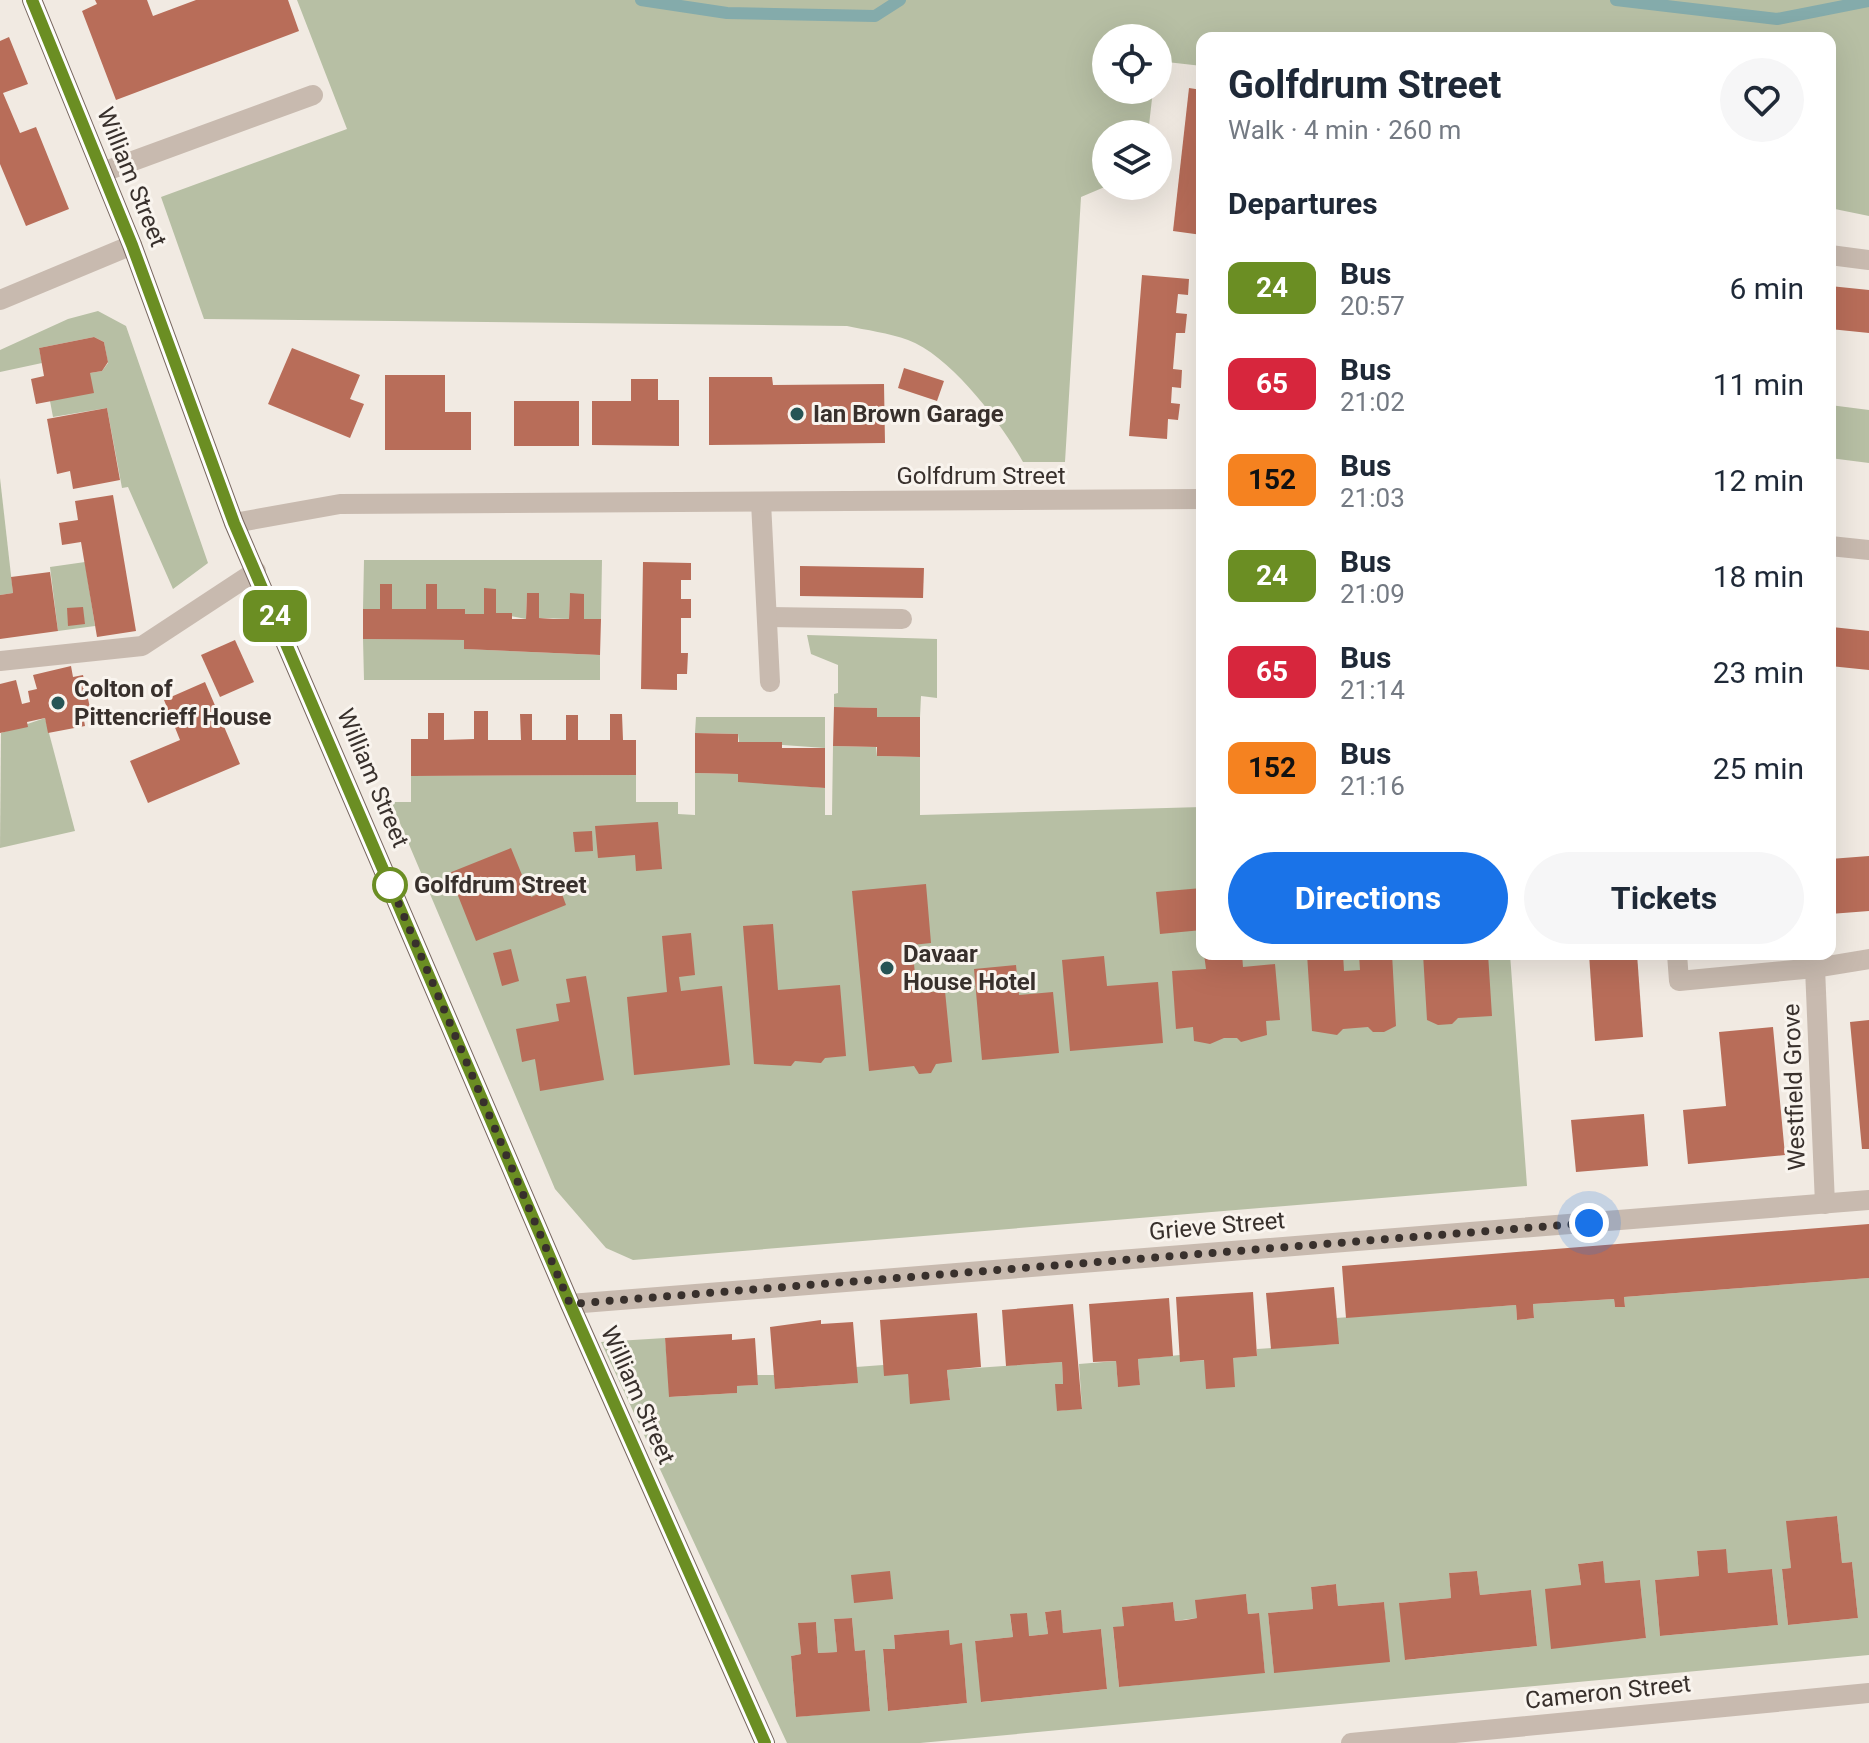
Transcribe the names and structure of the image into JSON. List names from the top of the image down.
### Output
{
  "streets": {
    "main road": ["William Street"],
    "street": [
      "Golfdrum Street",
      "Westfield Grove",
      "Grieve Street",
      "Cameron Street"
    ]
  },
  "crossings": [
    ["William Street", "Golfdrum Street"],
    ["William Street", "Grieve Street"],
    ["Westfield Grove", "Grieve Street"]
  ],
  "places": [
    "Ian Brown Garage",
    "Colton of Pittencrieff House",
    "Golfdrum Street",
    "Davaar House Hotel"
  ],
  "lines": ["bus line 24"],
  "page": {
    "on_map": "24",
    "heading": [
      ["Golfdrum Street", "Walk · 4 min · 260 m"],
      "Departures"
    ],
    "list": [
      {
        "mark": "24",
        "name": "Bus",
        "note": "20:57",
        "value": "6 min"
      },
      {
        "mark": "65",
        "name": "Bus",
        "note": "21:02",
        "value": "11 min"
      },
      {
        "mark": "152",
        "name": "Bus",
        "note": "21:03",
        "value": "12 min"
      },
      {
        "mark": "24",
        "name": "Bus",
        "note": "21:09",
        "value": "18 min"
      },
      {
        "mark": "65",
        "name": "Bus",
        "note": "21:14",
        "value": "23 min"
      },
      {
        "mark": "152",
        "name": "Bus",
        "note": "21:16",
        "value": "25 min"
      }
    ],
    "buttons": ["Directions", "Tickets"]
  }
}
